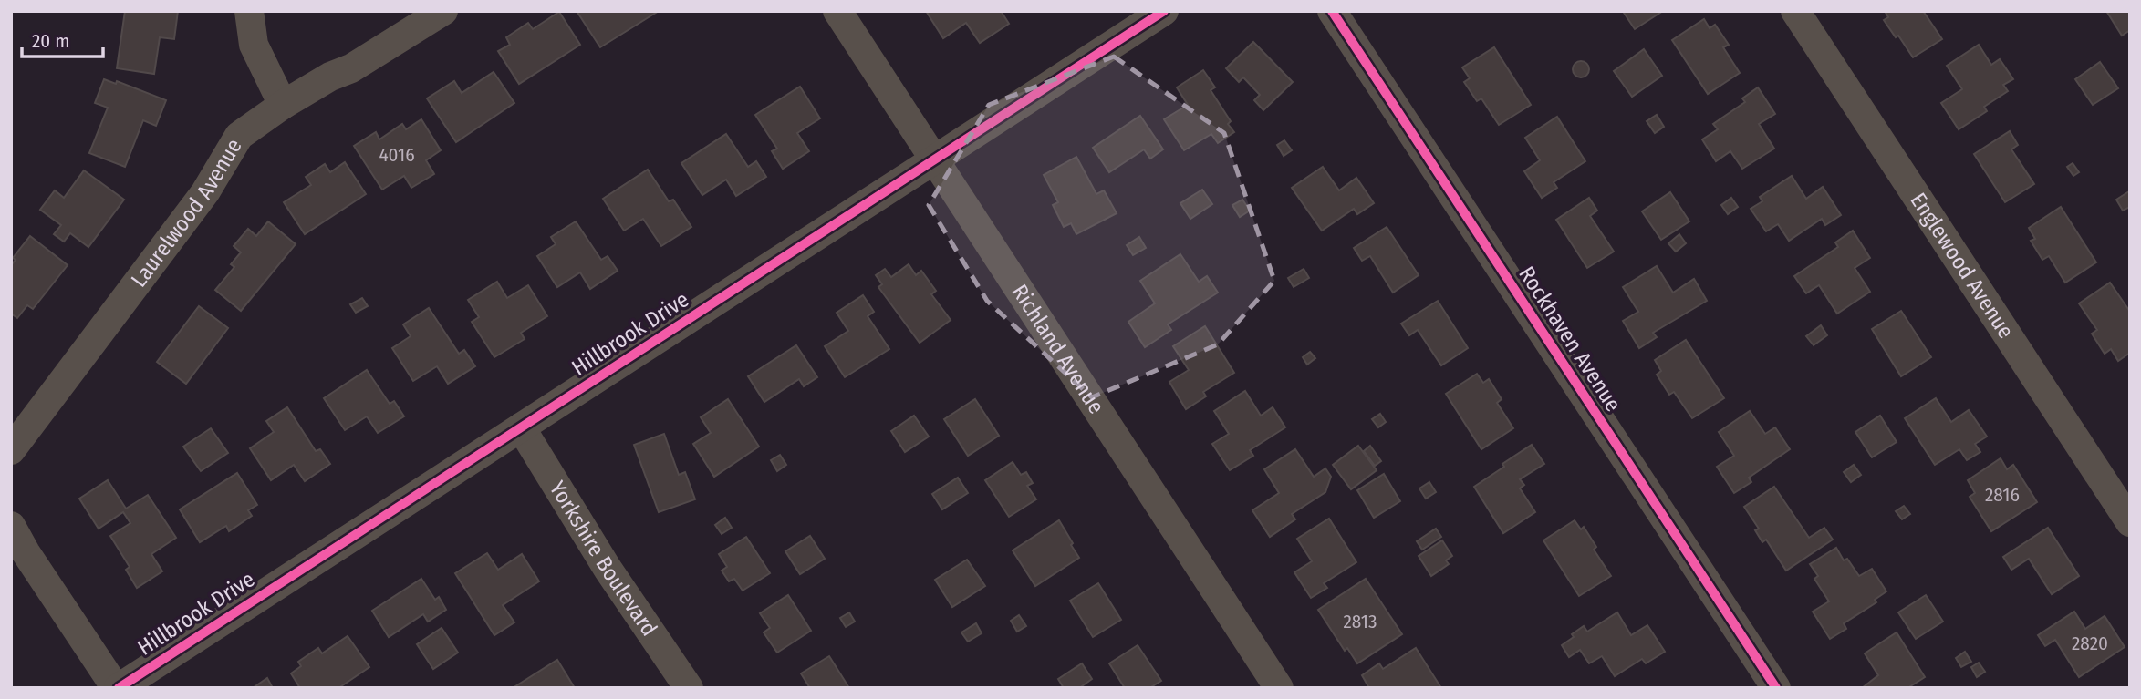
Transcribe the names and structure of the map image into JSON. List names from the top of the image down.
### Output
{
  "streets": {
    "street": [
      "Laurelwood Avenue",
      "Englewood Avenue",
      "Hillbrook Drive",
      "Rockhaven Avenue",
      "Richland Avenue",
      "Yorkshire Boulevard"
    ]
  },
  "crossings": [
    ["Hillbrook Drive", "Richland Avenue"],
    ["Hillbrook Drive", "Yorkshire Boulevard"]
  ],
  "house_numbers": [
    "4016",
    "2816",
    "2813",
    "2820"
  ],
  "scale_bar": "20 m"
}
